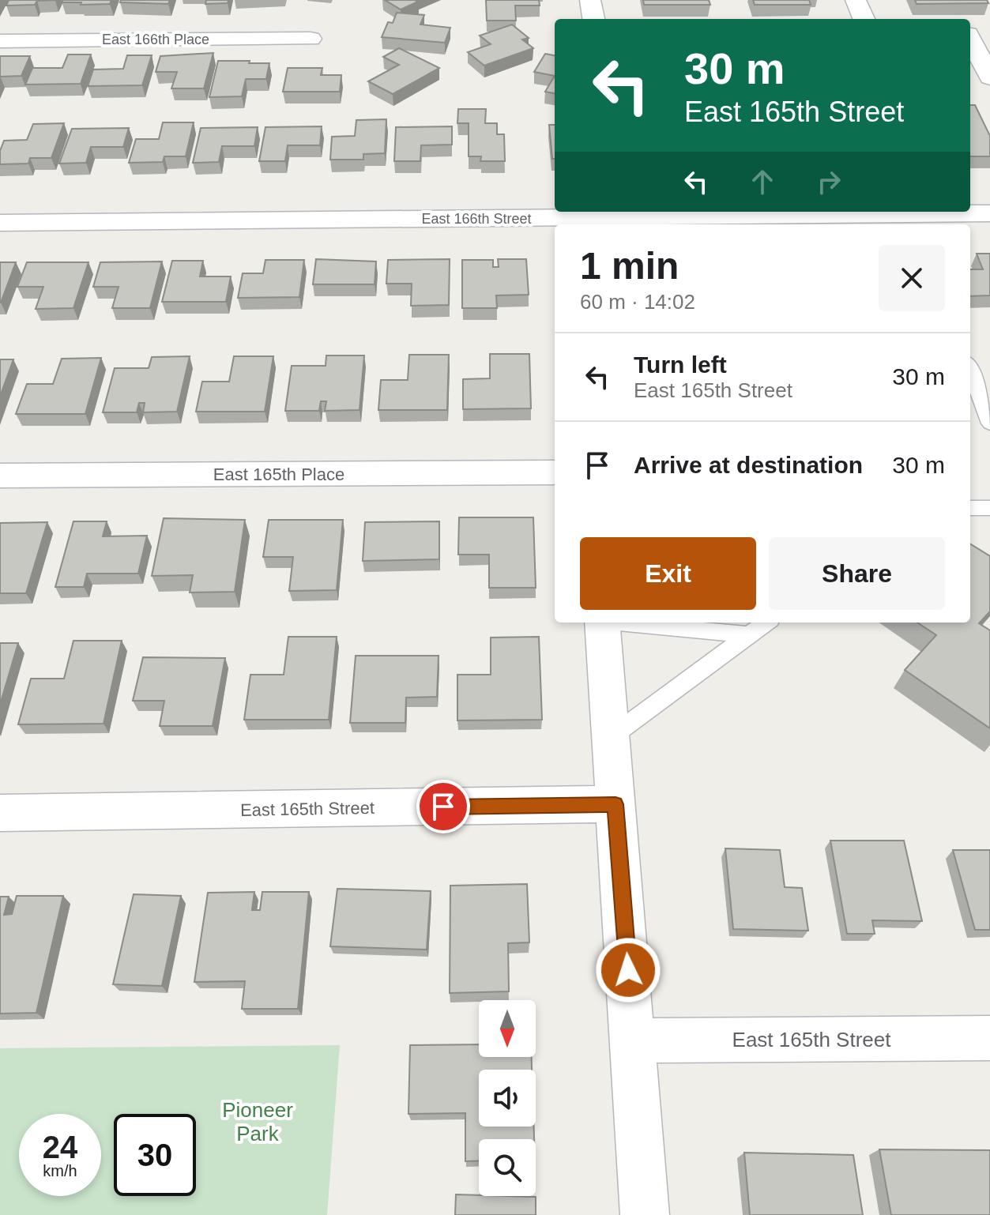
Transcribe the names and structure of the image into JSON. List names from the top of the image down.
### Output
{
  "streets": {
    "street": [
      "East 166th Place",
      "East 166th Street",
      "East 165th Place",
      "East 165th Street"
    ]
  },
  "parks": ["Pioneer Park"],
  "north": "bottom",
  "page": {
    "turn": ["30 m", "East 165th Street"],
    "heading": ["1 min", "60 m · 14:02"],
    "list": [
      {
        "name": "Turn left",
        "note": "East 165th Street",
        "value": "30 m"
      },
      {
        "name": "Arrive at destination",
        "value": "30 m"
      }
    ],
    "buttons": ["Exit", "Share"],
    "speed": "24 km/h",
    "limit": "30"
  }
}
